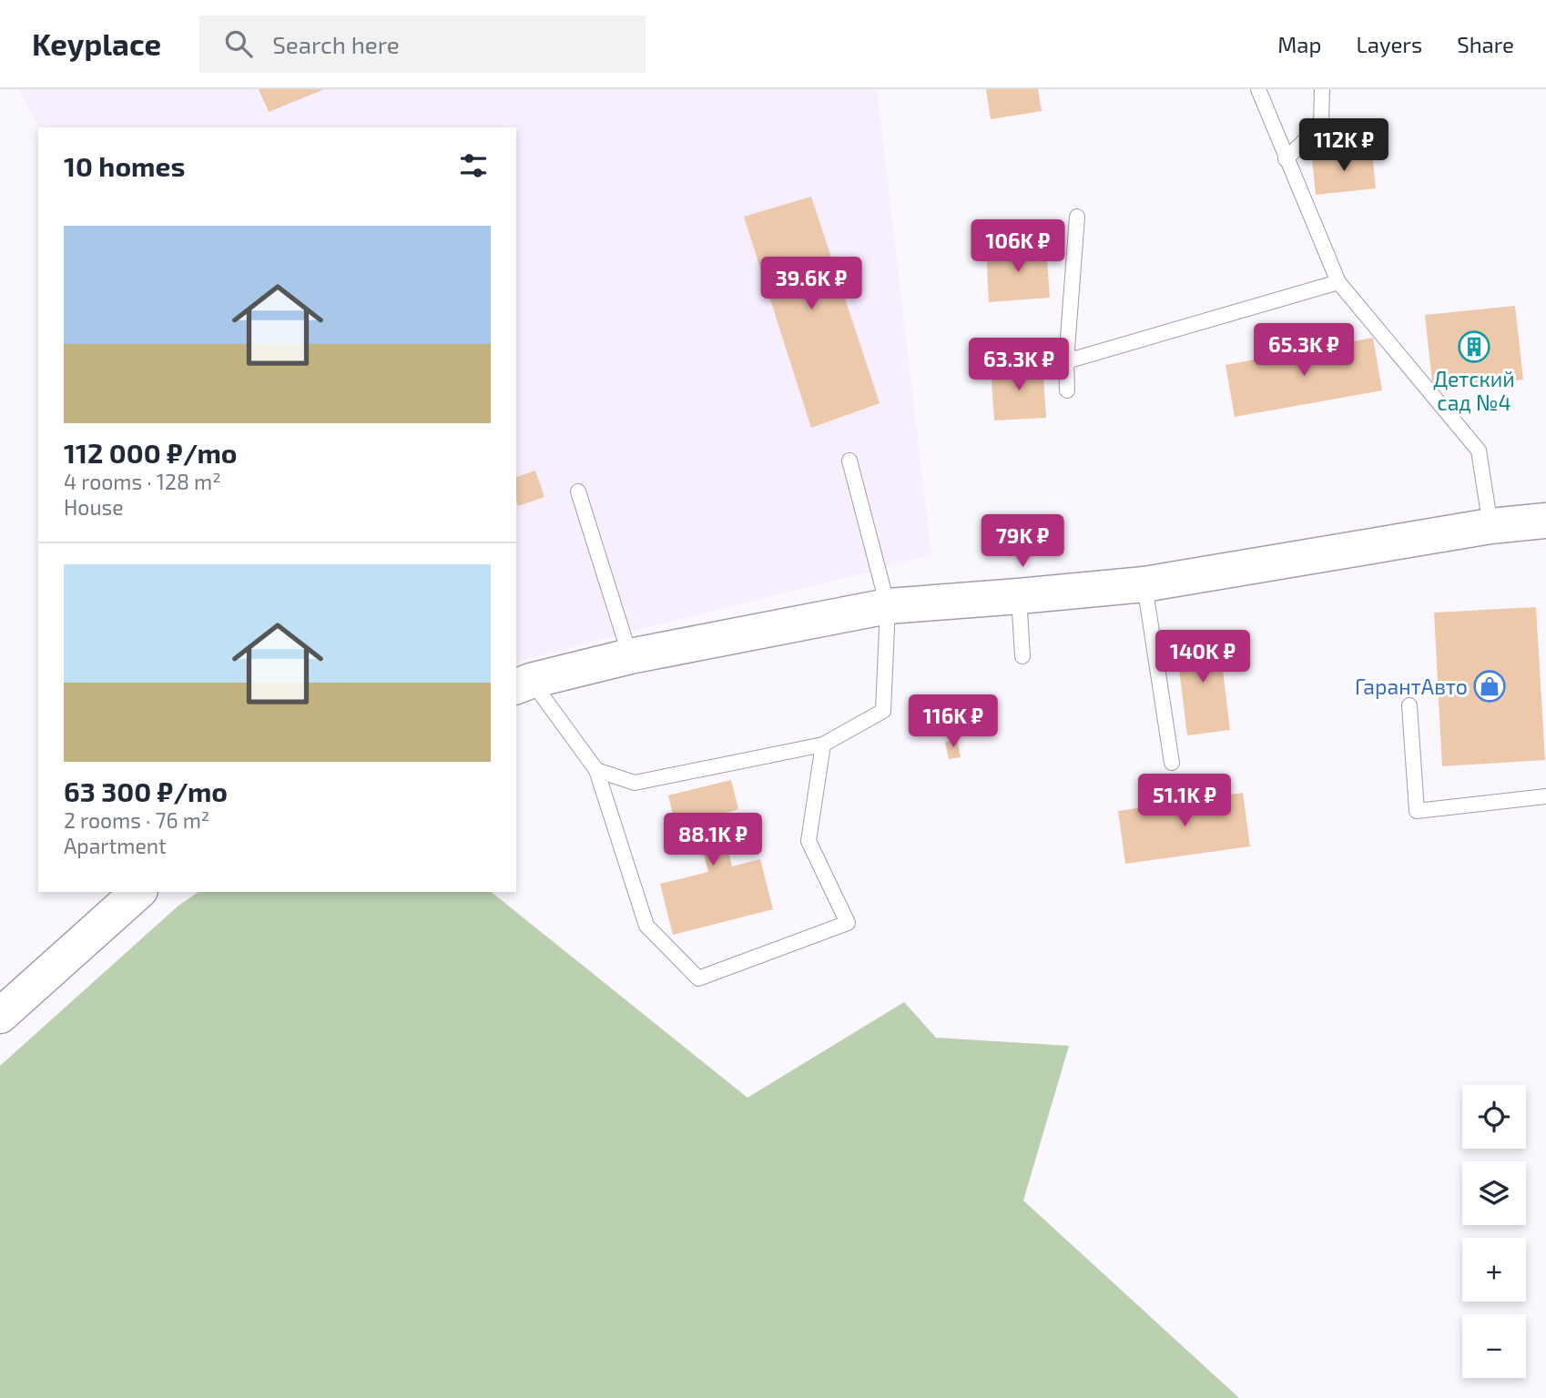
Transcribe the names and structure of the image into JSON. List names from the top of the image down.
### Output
{
  "places": {
    "building": ["Детский сад №4"],
    "shop": ["ГарантАвто"]
  },
  "page": {
    "header": "Keyplace",
    "search": "Search here",
    "nav": ["Map", "Layers", "Share"],
    "price": [
      "112K ₽",
      "106K ₽",
      "39.6K ₽",
      "65.3K ₽",
      "63.3K ₽",
      "79K ₽",
      "140K ₽",
      "116K ₽",
      "51.1K ₽",
      "88.1K ₽"
    ],
    "heading": "10 homes",
    "list": [
      {
        "name": "112 000 ₽/mo",
        "note": "4 rooms · 128 m² · House"
      },
      {
        "name": "63 300 ₽/mo",
        "note": "2 rooms · 76 m² · Apartment"
      }
    ],
    "map_buttons": ["+", "−"]
  }
}
